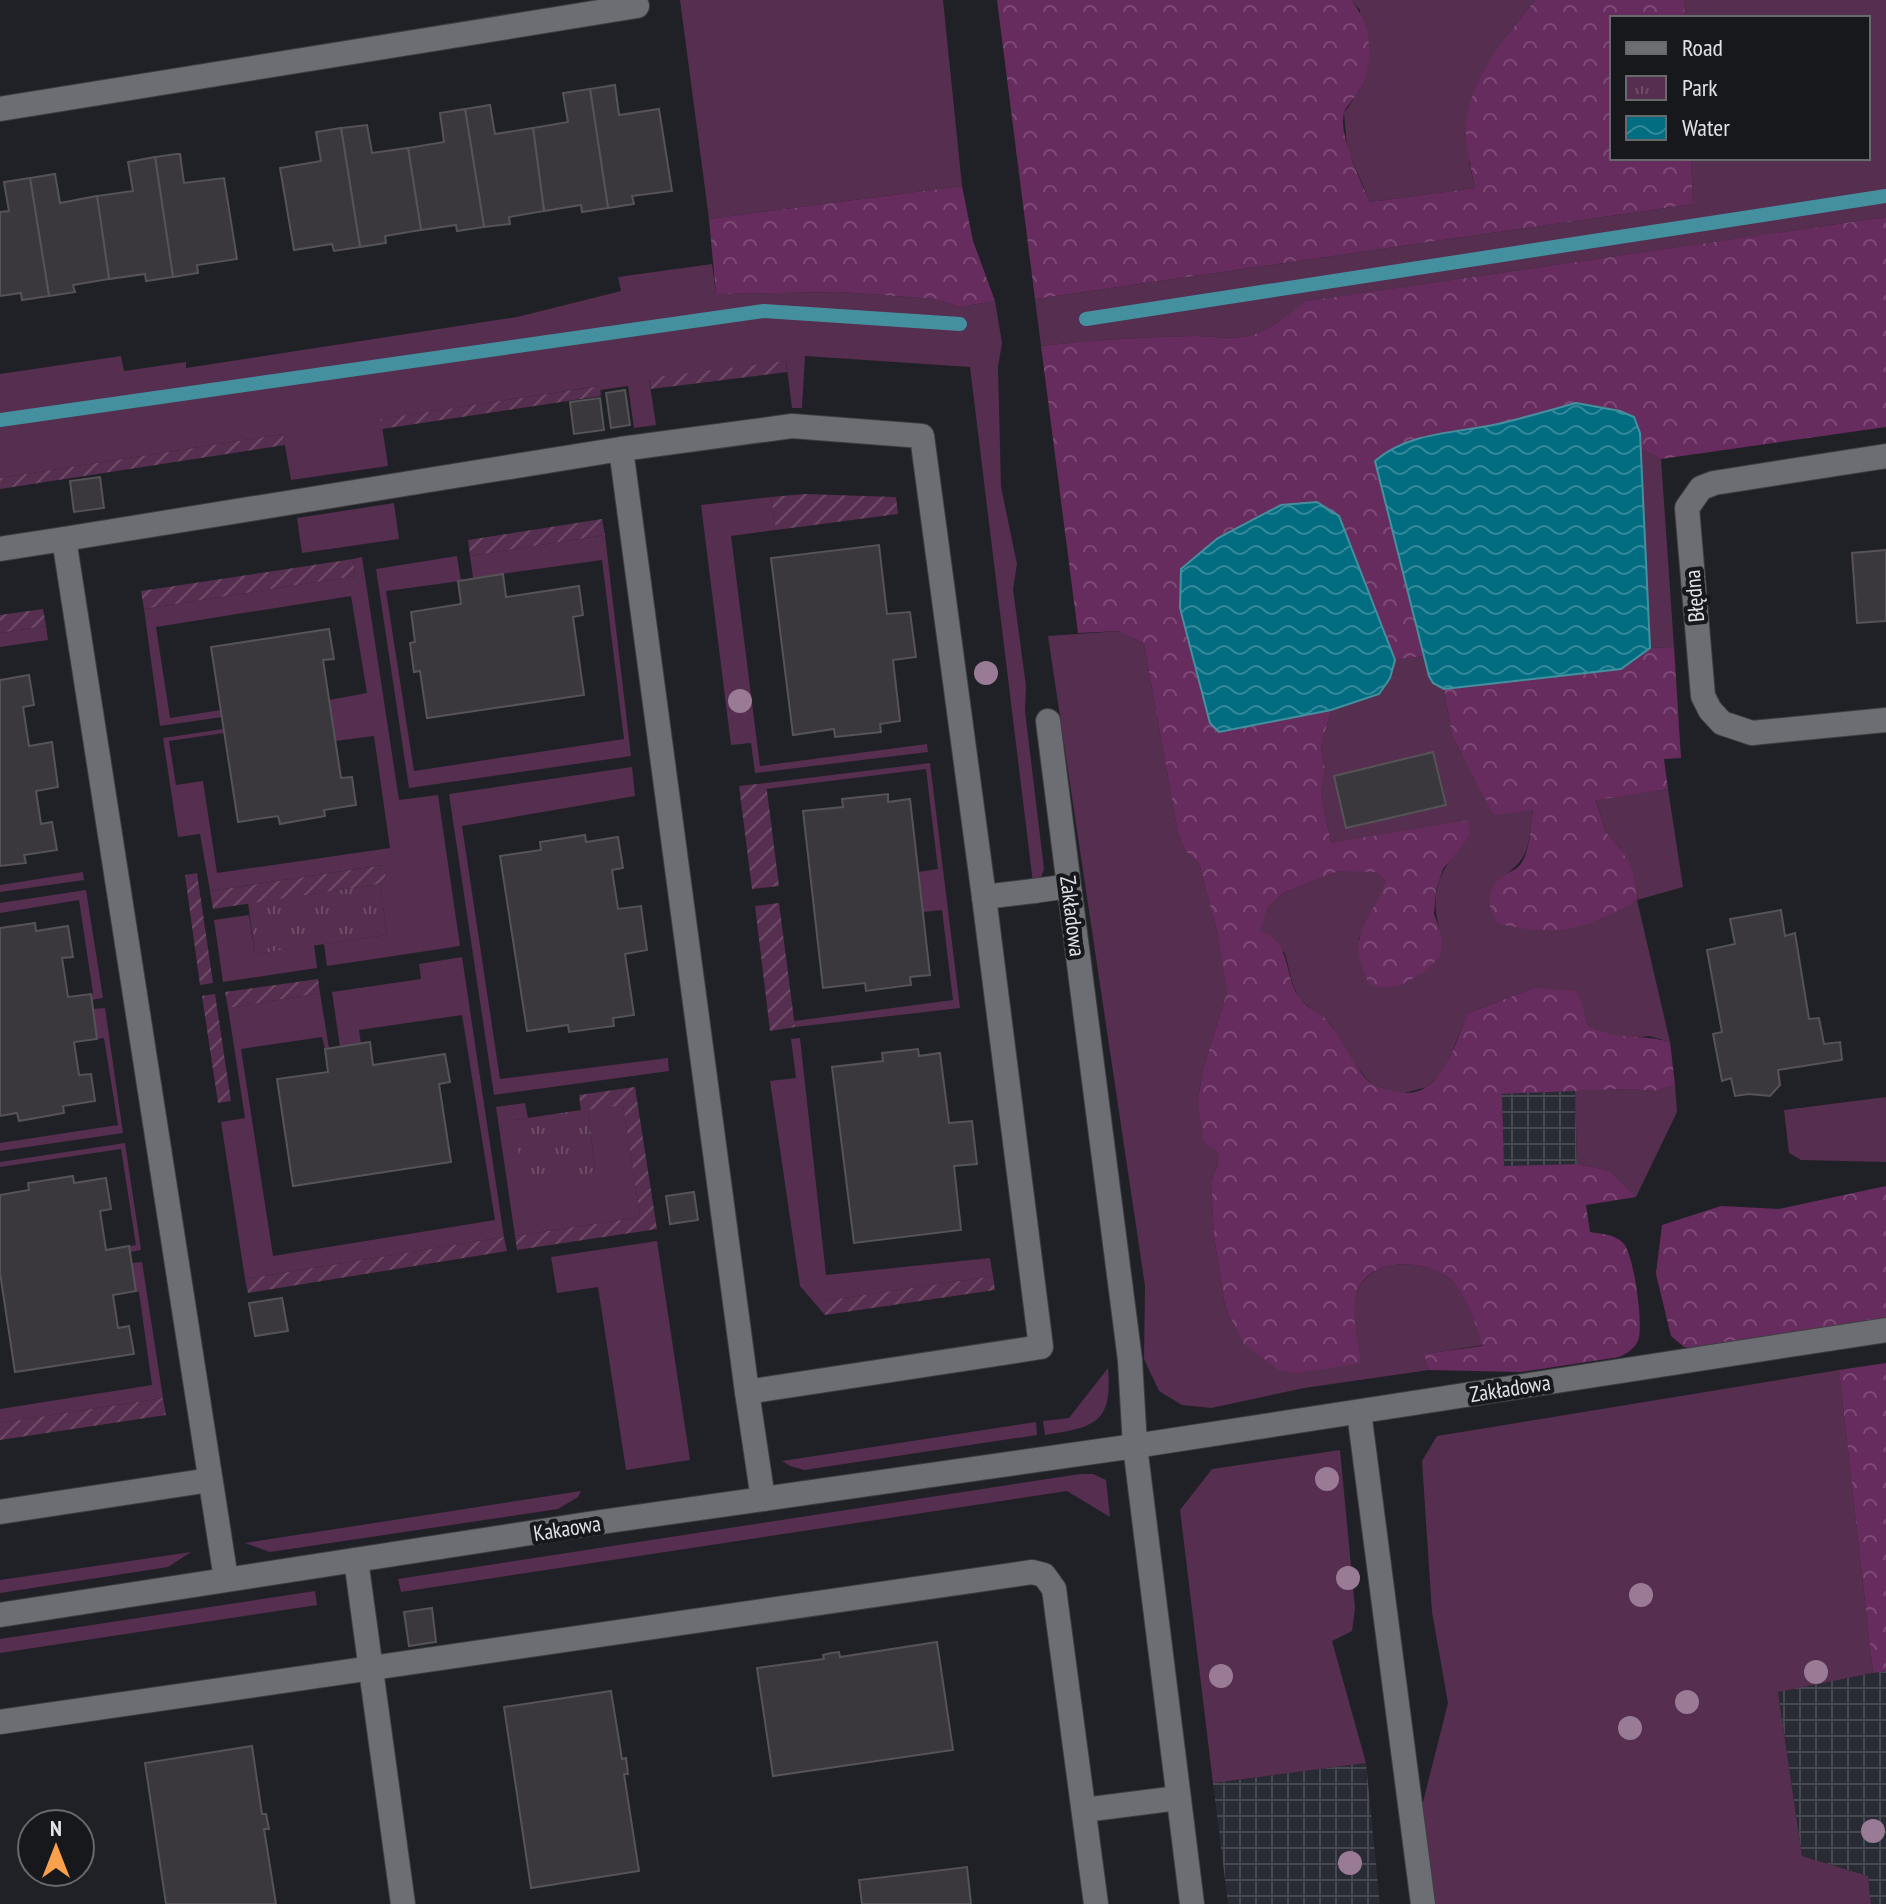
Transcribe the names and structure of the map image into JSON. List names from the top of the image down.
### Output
{
  "streets": {
    "street": ["Błędna", "Zakładowa", "Kakaowa"]
  },
  "crossings": [
    ["Zakładowa", "Kakaowa"]
  ],
  "legend": ["Road", "Park", "Water"],
  "north": "top"
}
